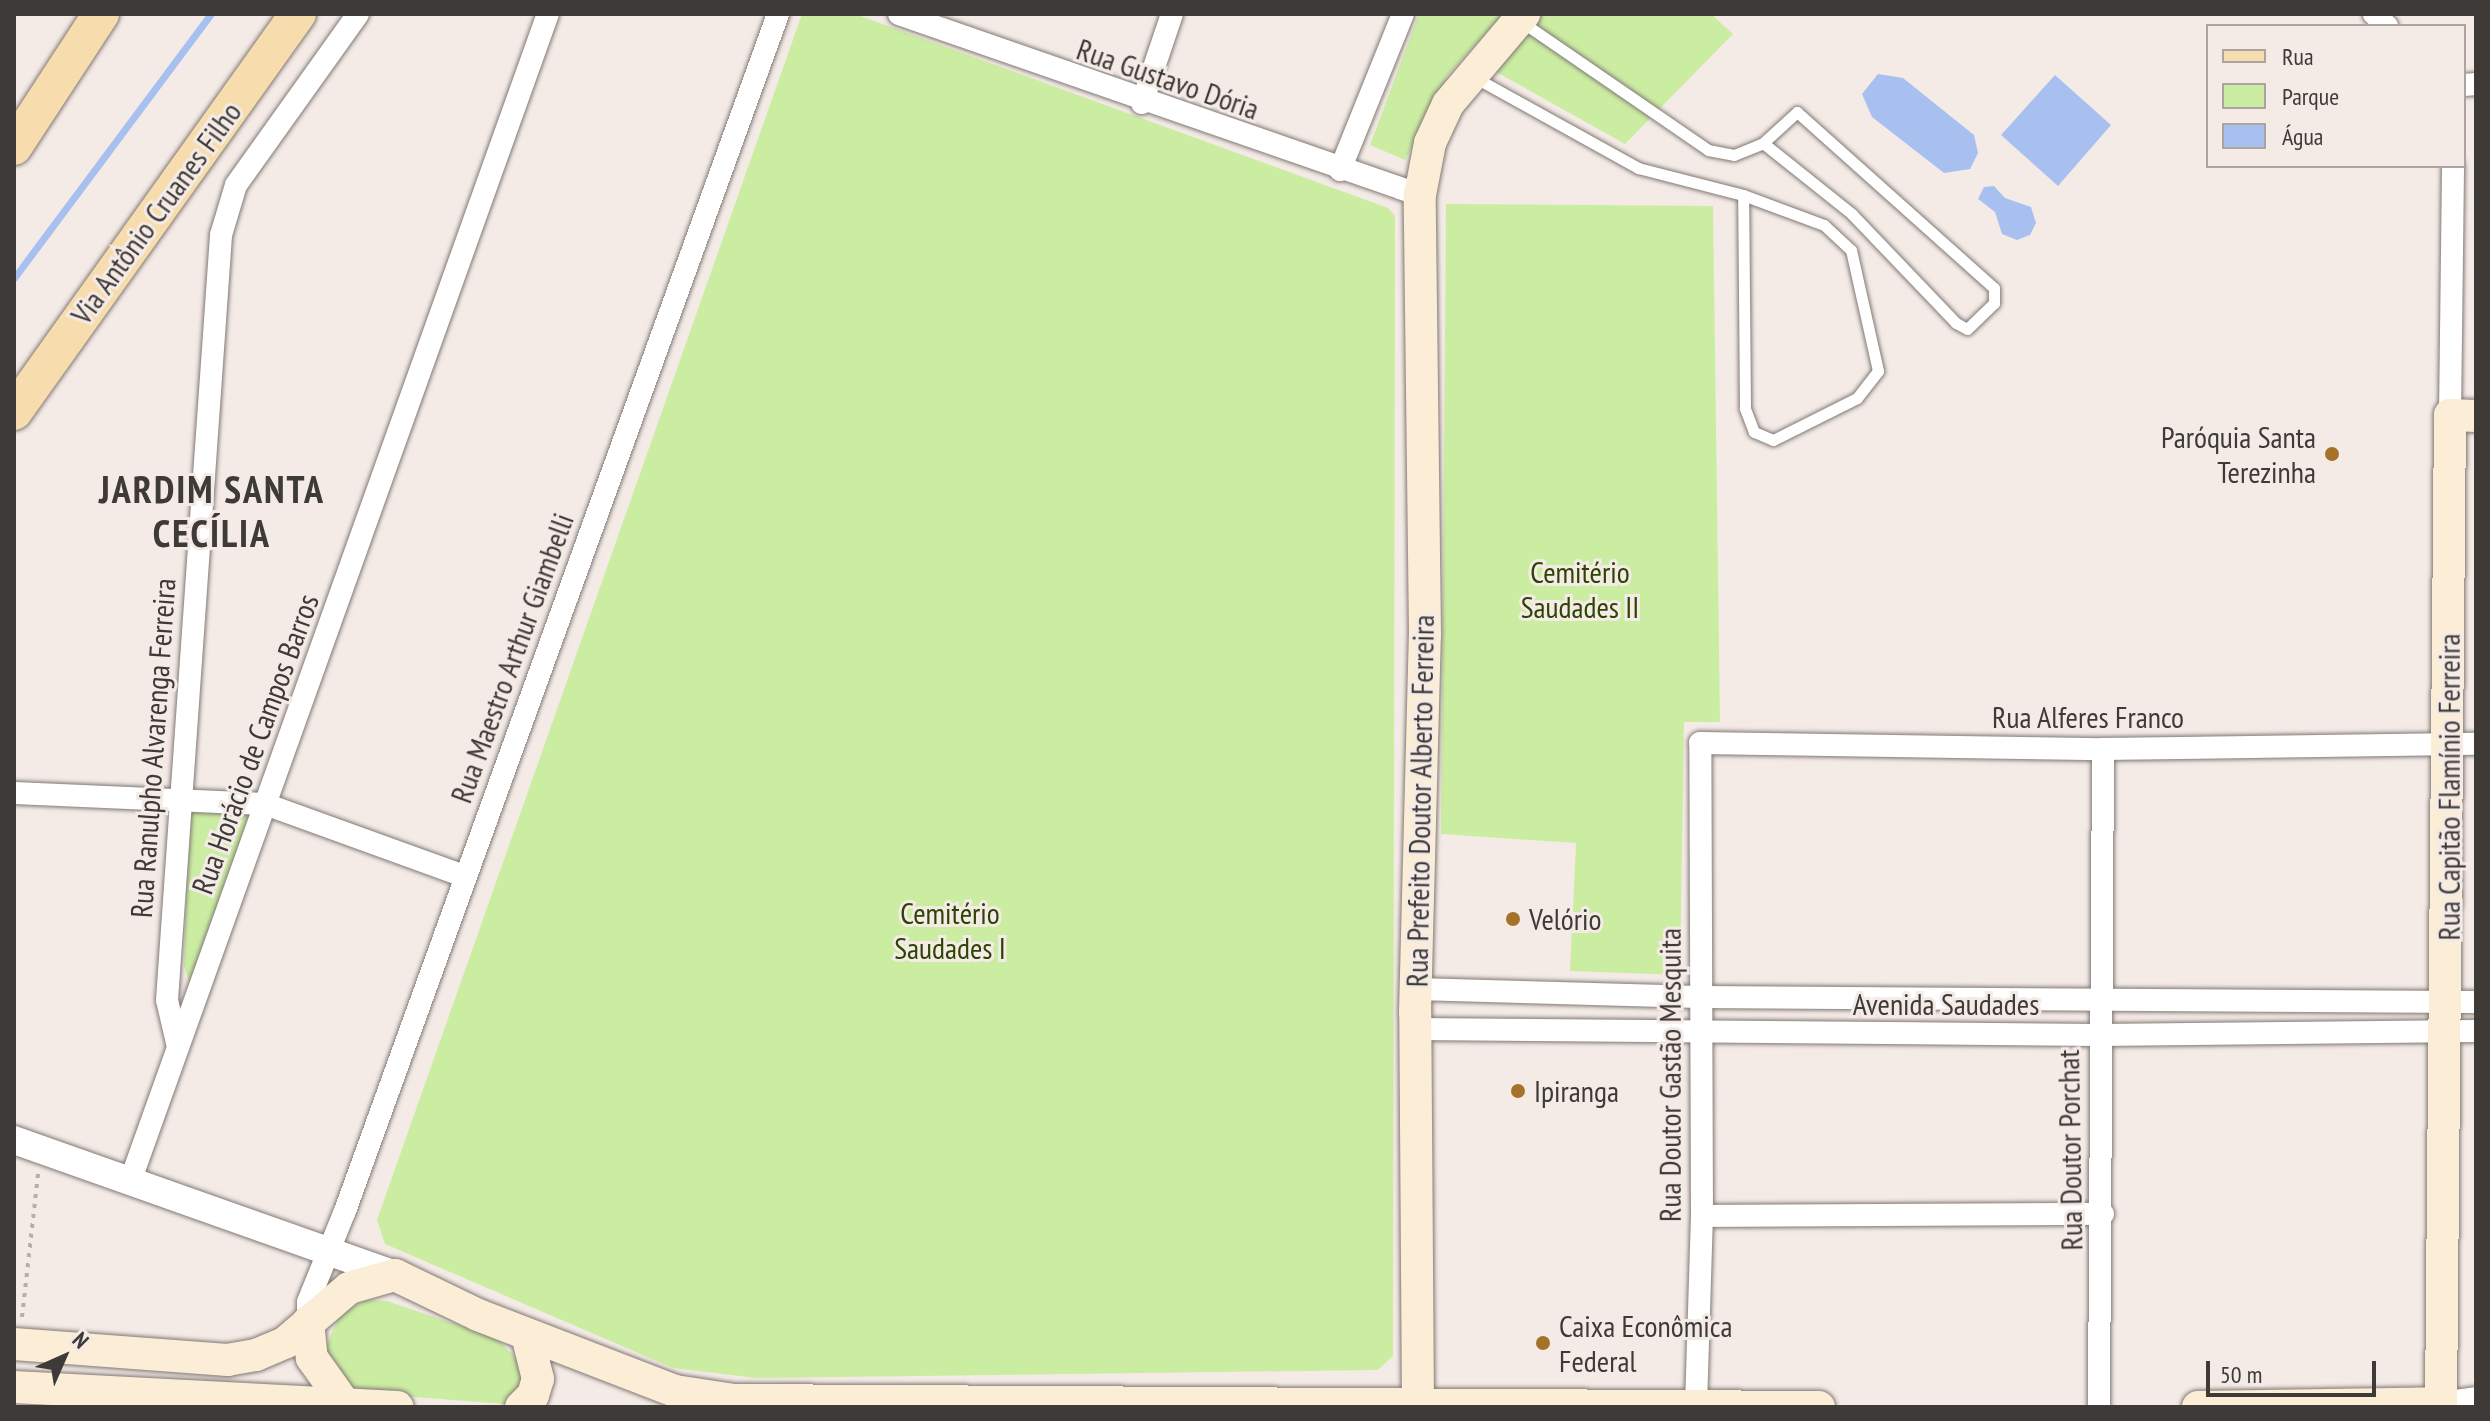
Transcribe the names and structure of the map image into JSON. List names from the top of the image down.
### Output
{
  "streets": {
    "main road": ["Via Antônio Cruanes Filho", "Rua Capitão Flamínio Ferreira", "Rua Prefeito Doutor Alberto Ferreira"],
    "street": [
      "Rua Gustavo Dória",
      "Rua Maestro Arthur Giambelli",
      "Rua Alferes Franco",
      "Rua Horácio de Campos Barros",
      "Rua Ranulpho Alvarenga Ferreira",
      "Avenida Saudades",
      "Rua Doutor Gastão Mesquita",
      "Rua Doutor Porchat"
    ]
  },
  "crossings": [
    ["Rua Gustavo Dória", "Rua Prefeito Doutor Alberto Ferreira"],
    ["Rua Alferes Franco", "Rua Capitão Flamínio Ferreira"],
    ["Rua Alferes Franco", "Rua Doutor Gastão Mesquita"],
    ["Rua Alferes Franco", "Rua Doutor Porchat"],
    ["Rua Horácio de Campos Barros", "Rua Ranulpho Alvarenga Ferreira"],
    ["Rua Capitão Flamínio Ferreira", "Avenida Saudades"],
    ["Rua Prefeito Doutor Alberto Ferreira", "Avenida Saudades"],
    ["Avenida Saudades", "Rua Doutor Gastão Mesquita"],
    ["Avenida Saudades", "Rua Doutor Porchat"]
  ],
  "districts": ["JARDIM SANTA CECÍLIA"],
  "parks": ["Cemitério Saudades II", "Cemitério Saudades I"],
  "places": [
    "Paróquia Santa Terezinha",
    "Velório",
    "Ipiranga",
    "Caixa Econômica Federal"
  ],
  "legend": ["Rua", "Parque", "Água"],
  "scale_bar": "50 m",
  "north": "top right"
}
